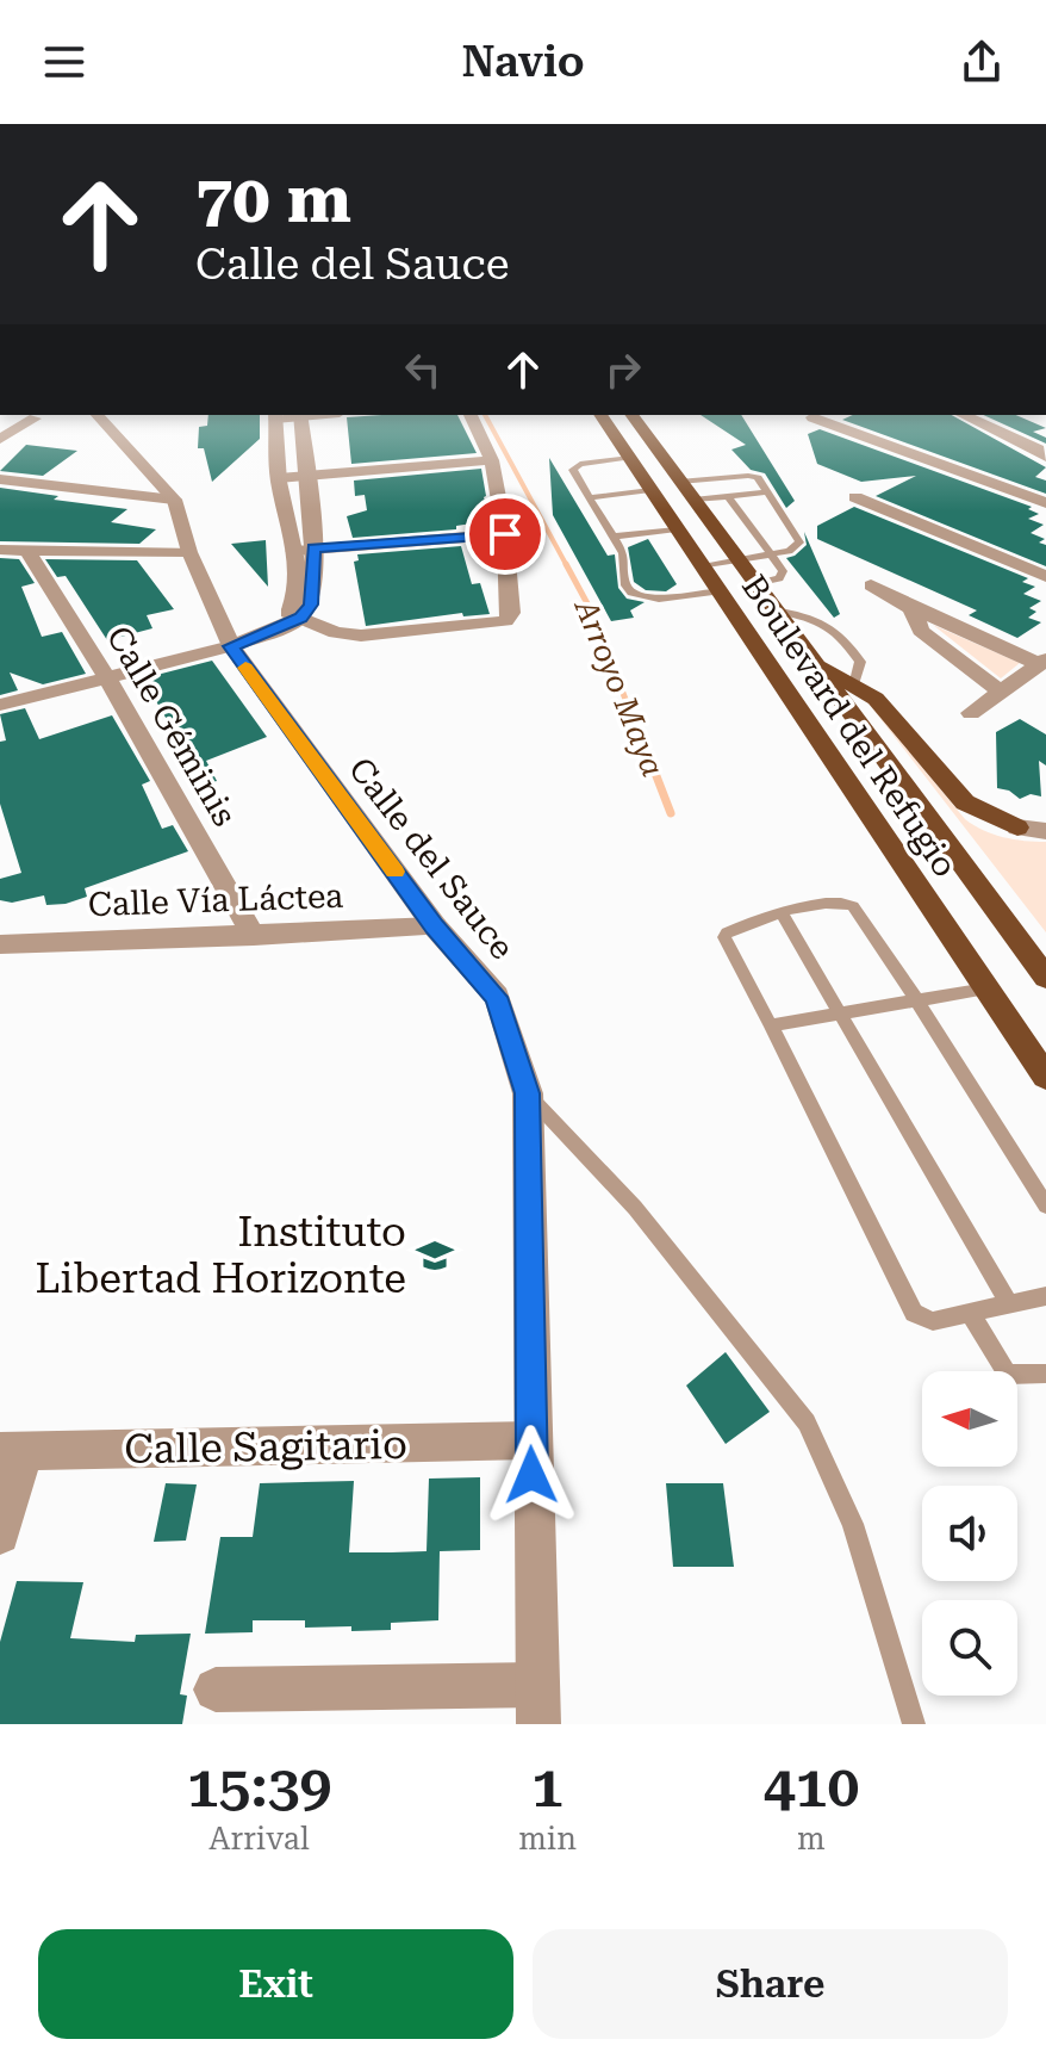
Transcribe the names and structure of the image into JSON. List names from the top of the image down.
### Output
{
  "streets": {
    "main road": ["Boulevard del Refugio"],
    "street": [
      "Calle Géminis",
      "Calle del Sauce",
      "Calle Vía Láctea",
      "Calle Sagitario"
    ]
  },
  "crossings": [
    ["Calle Géminis", "Calle Vía Láctea"],
    ["Calle del Sauce", "Calle Vía Láctea"]
  ],
  "water": ["Arroyo Maya"],
  "places": {
    "school or university": ["Instituto Libertad Horizonte"]
  },
  "north": "left",
  "page": {
    "header": "Navio",
    "turn": ["70 m", "Calle del Sauce"],
    "eta": [
      "15:39",
      "Arrival",
      "1",
      "min",
      "410",
      "m"
    ],
    "buttons": ["Exit", "Share"]
  }
}
